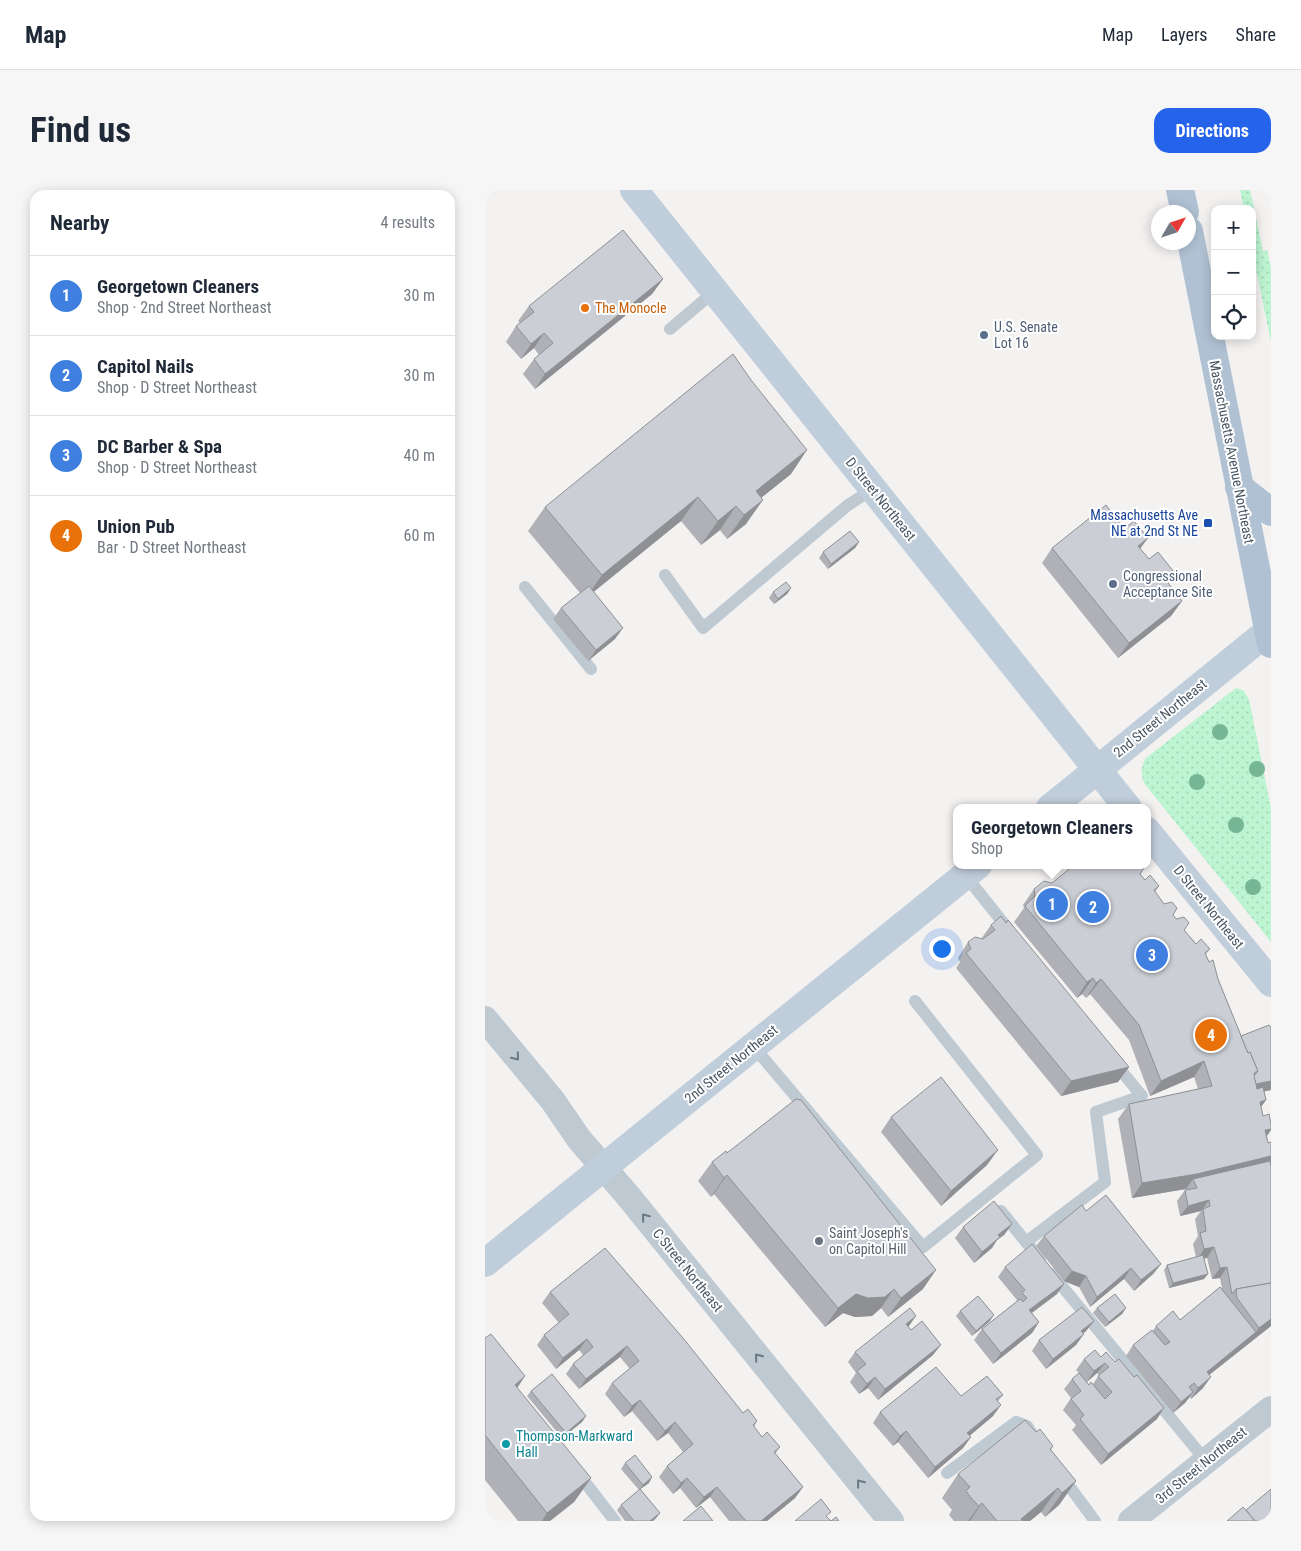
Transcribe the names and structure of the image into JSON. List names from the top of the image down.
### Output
{
  "streets": {
    "main road": ["Massachusetts Avenue Northeast"],
    "street": [
      "D Street Northeast",
      "2nd Street Northeast",
      "C Street Northeast",
      "3rd Street Northeast"
    ]
  },
  "crossings": [
    ["Massachusetts Avenue Northeast", "2nd Street Northeast"],
    ["D Street Northeast", "2nd Street Northeast"],
    ["2nd Street Northeast", "C Street Northeast"]
  ],
  "places": {
    "other": [
      "The Monocle",
      "U.S. Senate Lot 16",
      "Congressional Acceptance Site",
      "Saint Joseph's on Capitol Hill",
      "Thompson-Markward Hall"
    ],
    "transit": ["Massachusetts Ave NE at 2nd St NE"]
  },
  "north": "top right",
  "page": {
    "header": "Map",
    "nav": ["Map", "Layers", "Share"],
    "buttons": "Directions",
    "title": "Find us",
    "heading": ["Nearby", "4 results"],
    "map_buttons": ["+", "−"],
    "list": [
      {
        "mark": "1",
        "name": "Georgetown Cleaners",
        "note": "Shop · 2nd Street Northeast",
        "value": "30 m"
      },
      {
        "mark": "2",
        "name": "Capitol Nails",
        "note": "Shop · D Street Northeast",
        "value": "30 m"
      },
      {
        "mark": "3",
        "name": "DC Barber & Spa",
        "note": "Shop · D Street Northeast",
        "value": "40 m"
      },
      {
        "mark": "4",
        "name": "Union Pub",
        "note": "Bar · D Street Northeast",
        "value": "60 m"
      }
    ],
    "popup": ["Georgetown Cleaners", "Shop"],
    "pins": [
      "1",
      "2",
      "3",
      "4"
    ]
  }
}
